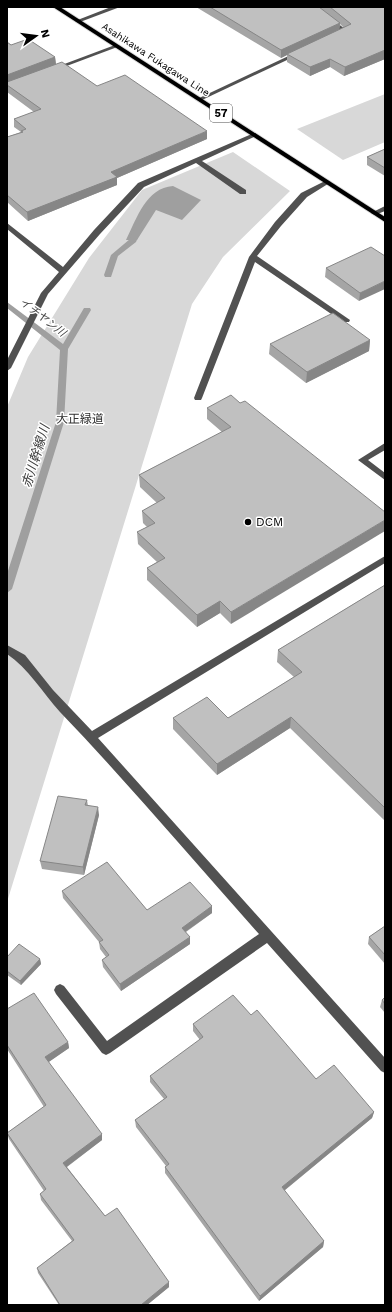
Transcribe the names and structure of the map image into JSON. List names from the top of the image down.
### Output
{
  "streets": {
    "main road": ["Asahikawa Fukagawa Line", "57"]
  },
  "water": ["イチヤン川", "赤川幹線川"],
  "parks": ["大正緑道"],
  "places": ["DCM"],
  "north": "right"
}
